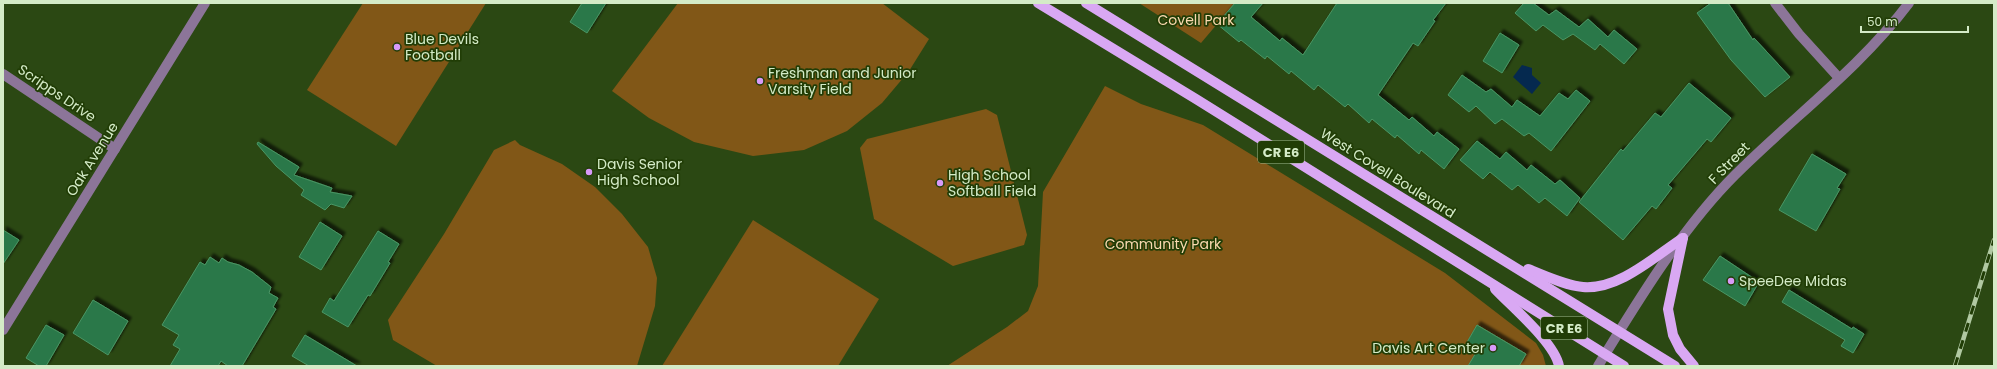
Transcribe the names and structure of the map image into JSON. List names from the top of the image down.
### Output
{
  "streets": {
    "main road": ["CR E6", "West Covell Boulevard"],
    "street": ["Scripps Drive", "Oak Avenue", "F Street"]
  },
  "crossings": [
    ["Scripps Drive", "Oak Avenue"],
    ["CR E6", "F Street"],
    ["F Street", "West Covell Boulevard"]
  ],
  "parks": ["Covell Park", "Community Park"],
  "places": [
    "Blue Devils Football",
    "Freshman and Junior Varsity Field",
    "Davis Senior High School",
    "High School Softball Field",
    "SpeeDee Midas",
    "Davis Art Center"
  ],
  "scale_bar": "50 m"
}
